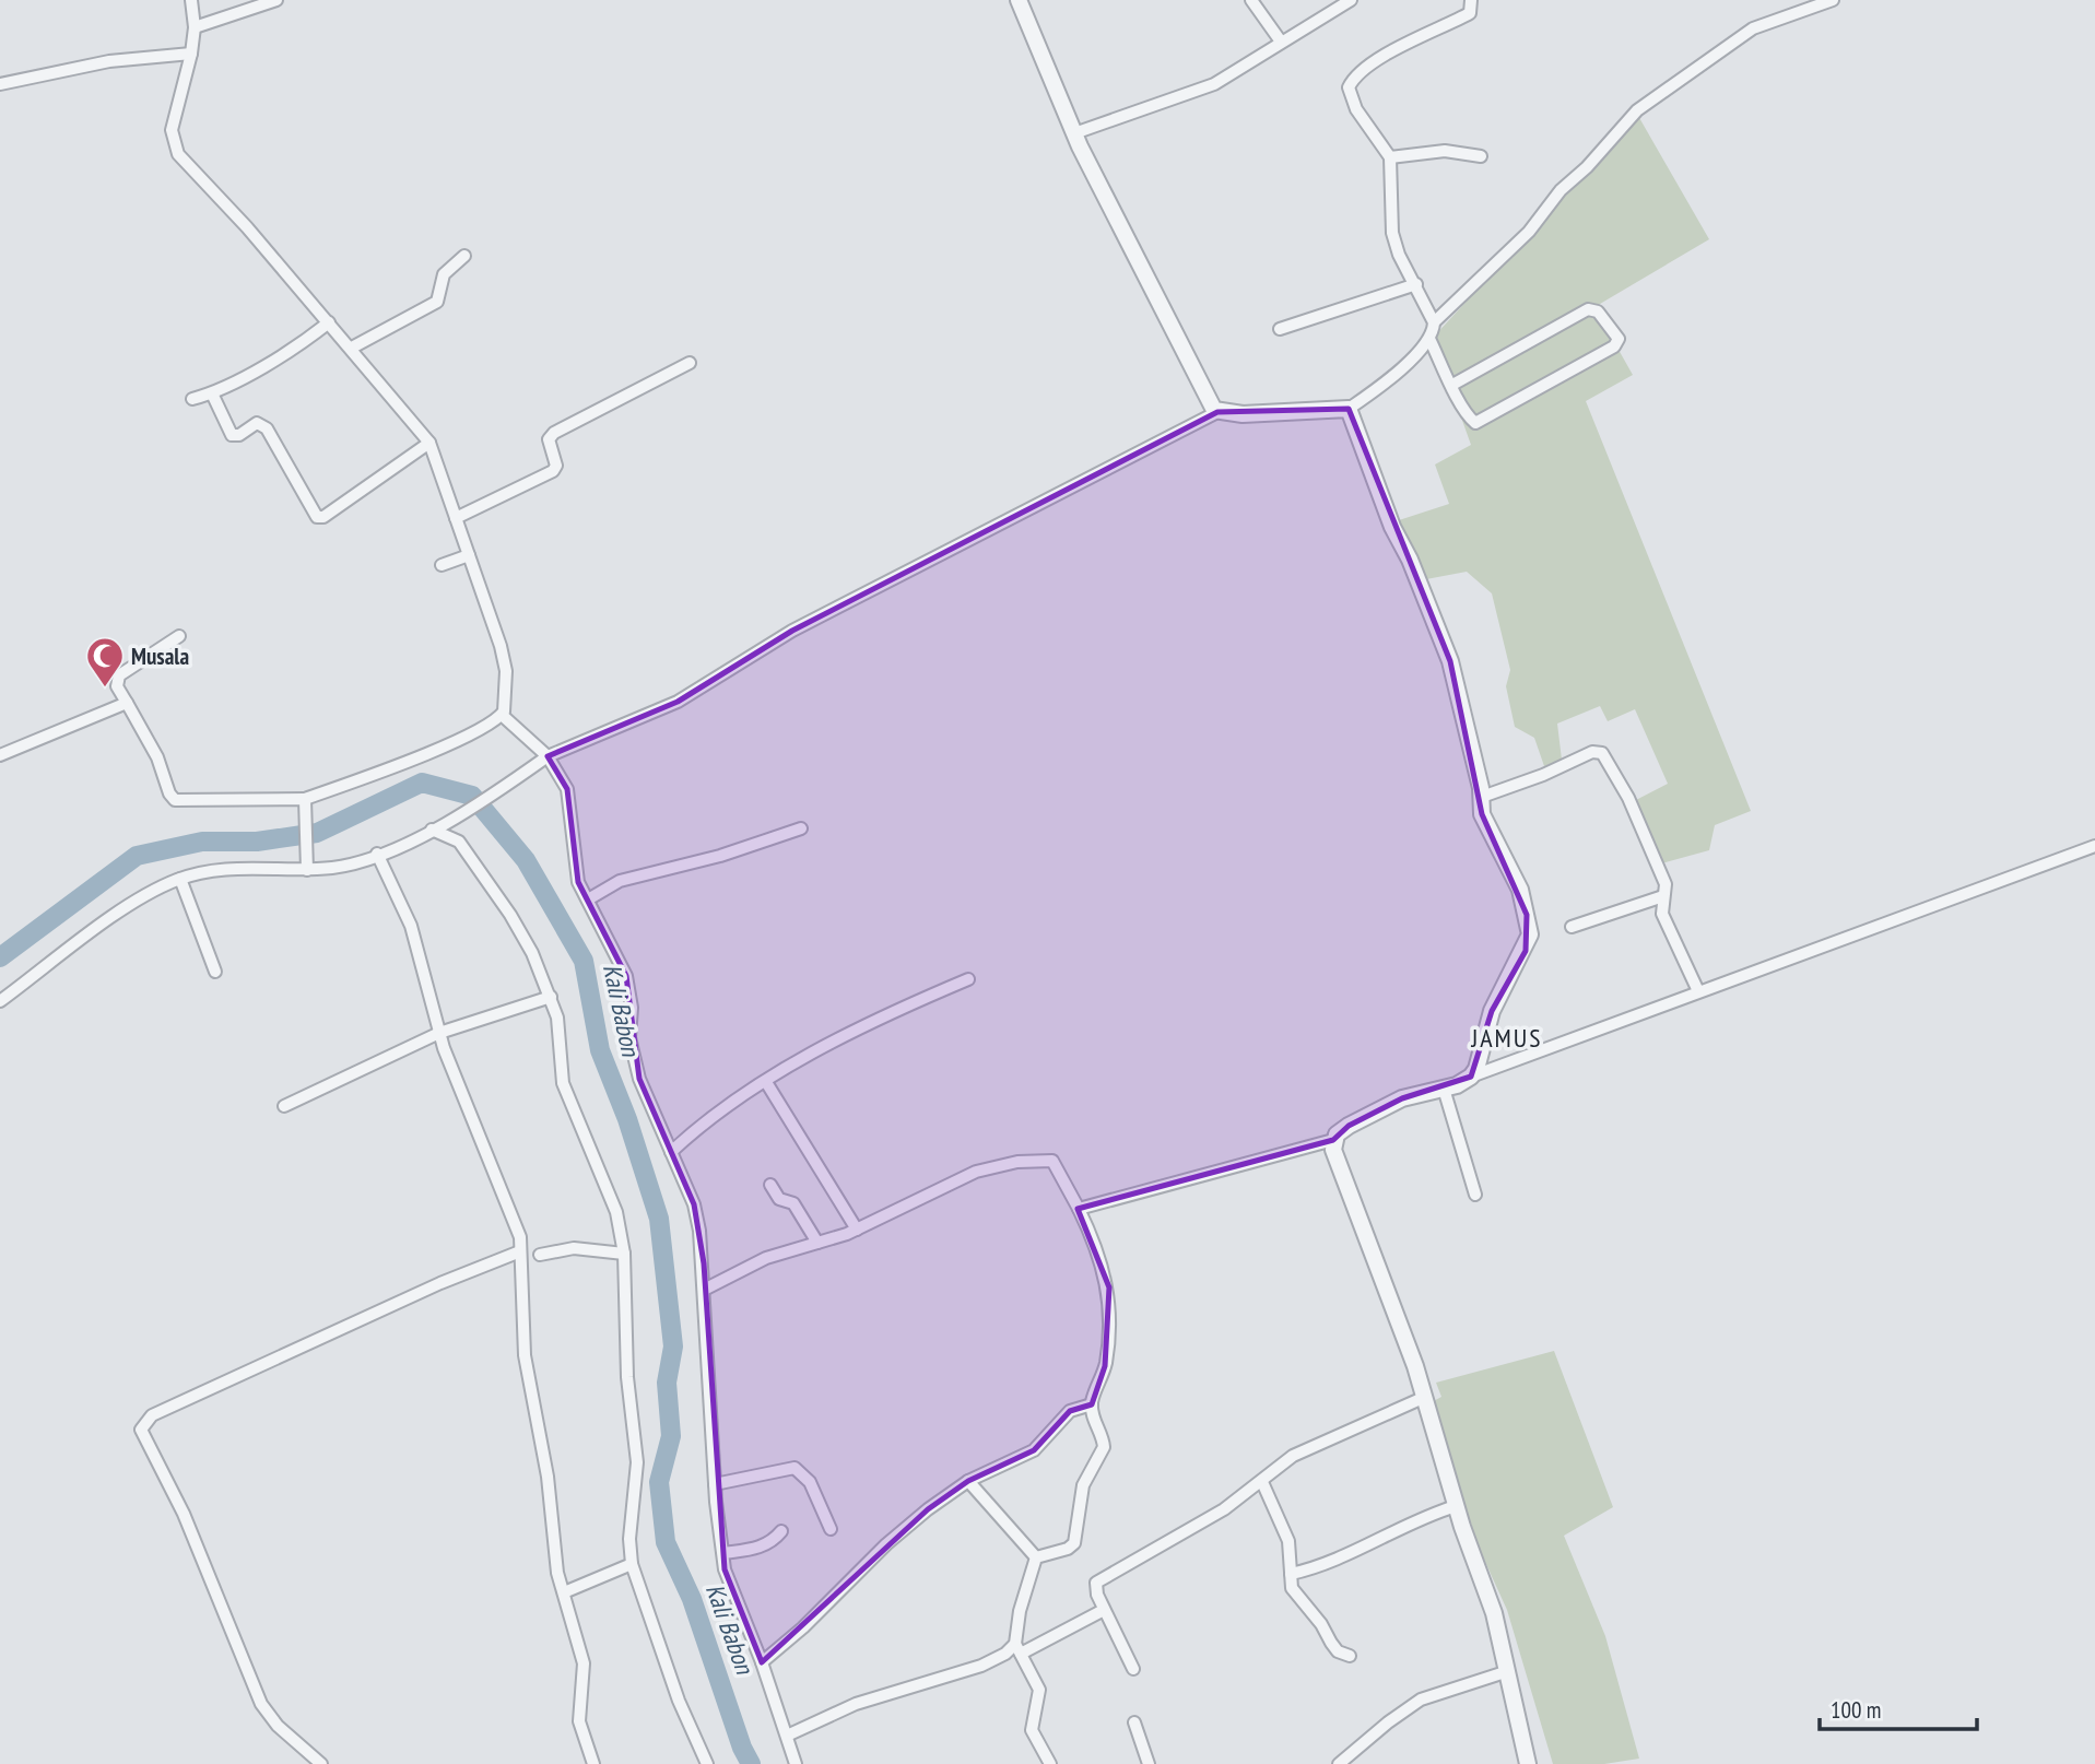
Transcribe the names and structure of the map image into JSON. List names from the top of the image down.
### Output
{
  "districts": ["JAMUS"],
  "water": ["Kali Babon"],
  "places": {
    "mosque": ["Musala"]
  },
  "scale_bar": "100 m"
}
